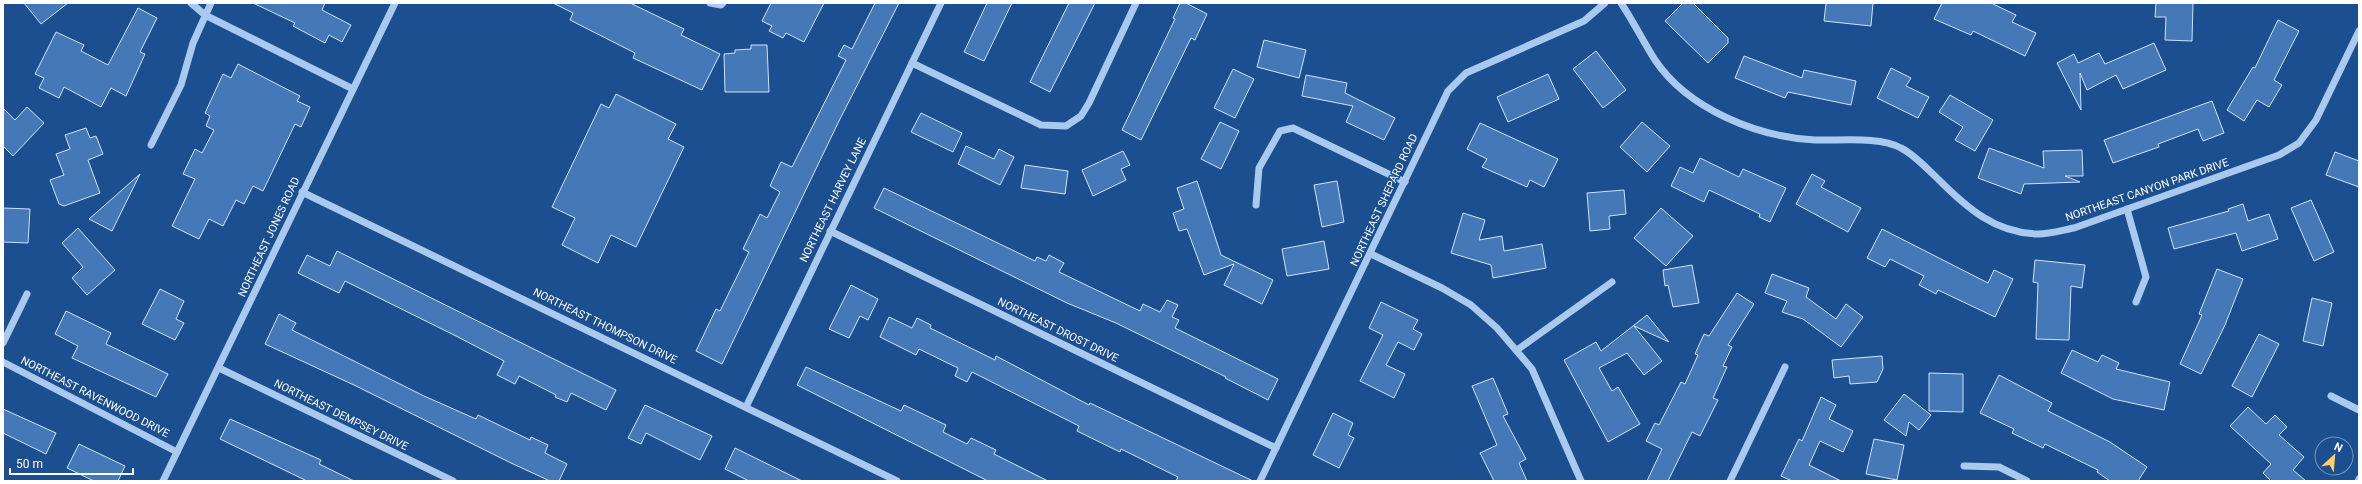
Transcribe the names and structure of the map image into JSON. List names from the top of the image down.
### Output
{
  "streets": {
    "street": [
      "NORTHEAST CANYON PARK DRIVE",
      "NORTHEAST HARVEY LANE",
      "NORTHEAST SHEPARD ROAD",
      "NORTHEAST JONES ROAD",
      "NORTHEAST THOMPSON DRIVE",
      "NORTHEAST DROST DRIVE",
      "NORTHEAST RAVENWOOD DRIVE",
      "NORTHEAST DEMPSEY DRIVE"
    ]
  },
  "crossings": [
    ["NORTHEAST HARVEY LANE", "NORTHEAST THOMPSON DRIVE"],
    ["NORTHEAST HARVEY LANE", "NORTHEAST DROST DRIVE"],
    ["NORTHEAST SHEPARD ROAD", "NORTHEAST DROST DRIVE"],
    ["NORTHEAST JONES ROAD", "NORTHEAST THOMPSON DRIVE"],
    ["NORTHEAST JONES ROAD", "NORTHEAST RAVENWOOD DRIVE"],
    ["NORTHEAST JONES ROAD", "NORTHEAST DEMPSEY DRIVE"]
  ],
  "scale_bar": "50 m",
  "north": "top right"
}
